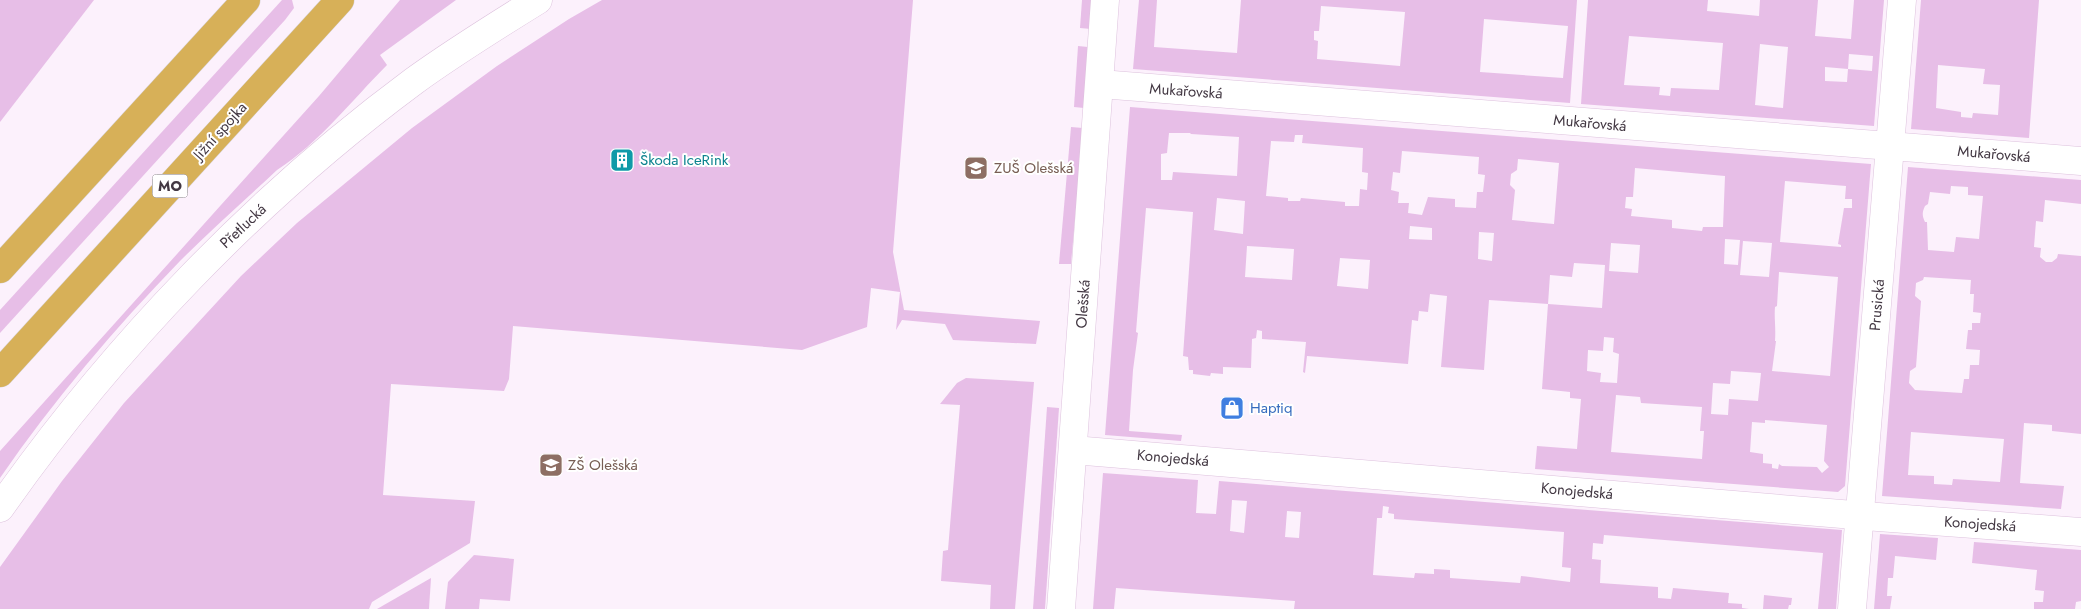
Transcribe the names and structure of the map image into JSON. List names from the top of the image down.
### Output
{
  "streets": {
    "highway": ["Jižní spojka", "MO"],
    "street": [
      "Mukařovská",
      "Přetlucká",
      "Olešská",
      "Prusická",
      "Konojedská"
    ]
  },
  "crossings": [
    ["Mukařovská", "Olešská"],
    ["Mukařovská", "Prusická"],
    ["Olešská", "Konojedská"],
    ["Prusická", "Konojedská"]
  ],
  "places": {
    "building": ["Škoda IceRink"],
    "school or university": ["ZUŠ Olešská", "ZŠ Olešská"],
    "shop": ["Haptiq"]
  }
}
